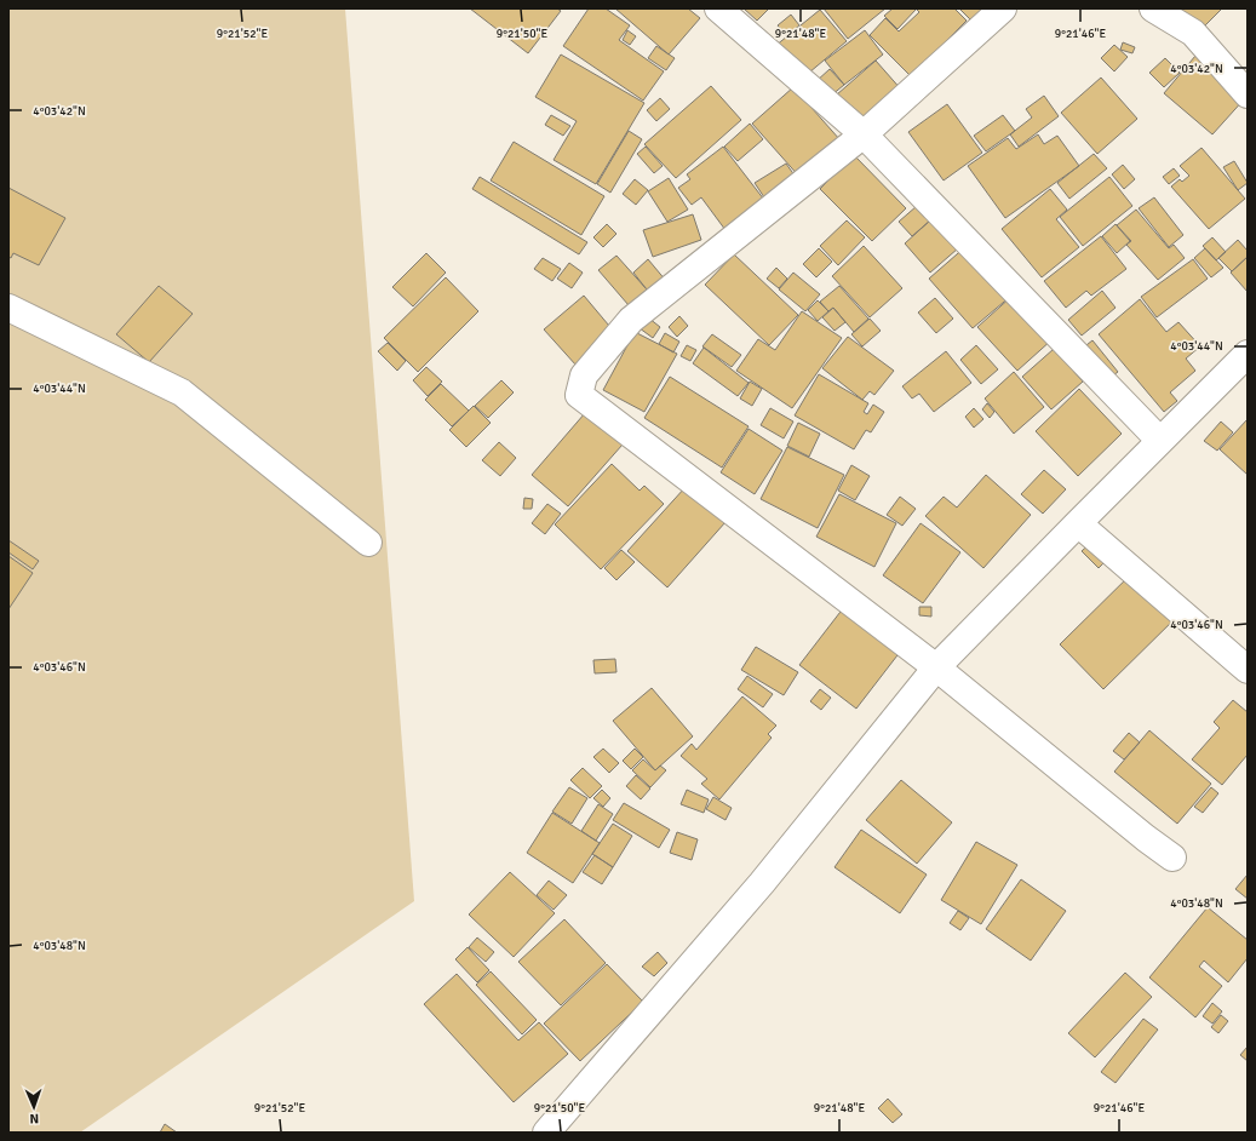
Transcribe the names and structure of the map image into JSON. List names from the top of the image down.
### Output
{
  "north": "bottom",
  "coordinates": [
    "9°21'52\"E",
    "9°21'50\"E",
    "9°21'48\"E",
    "9°21'46\"E",
    "4°03'42\"N",
    "4°03'44\"N",
    "4°03'46\"N",
    "4°03'48\"N"
  ]
}
